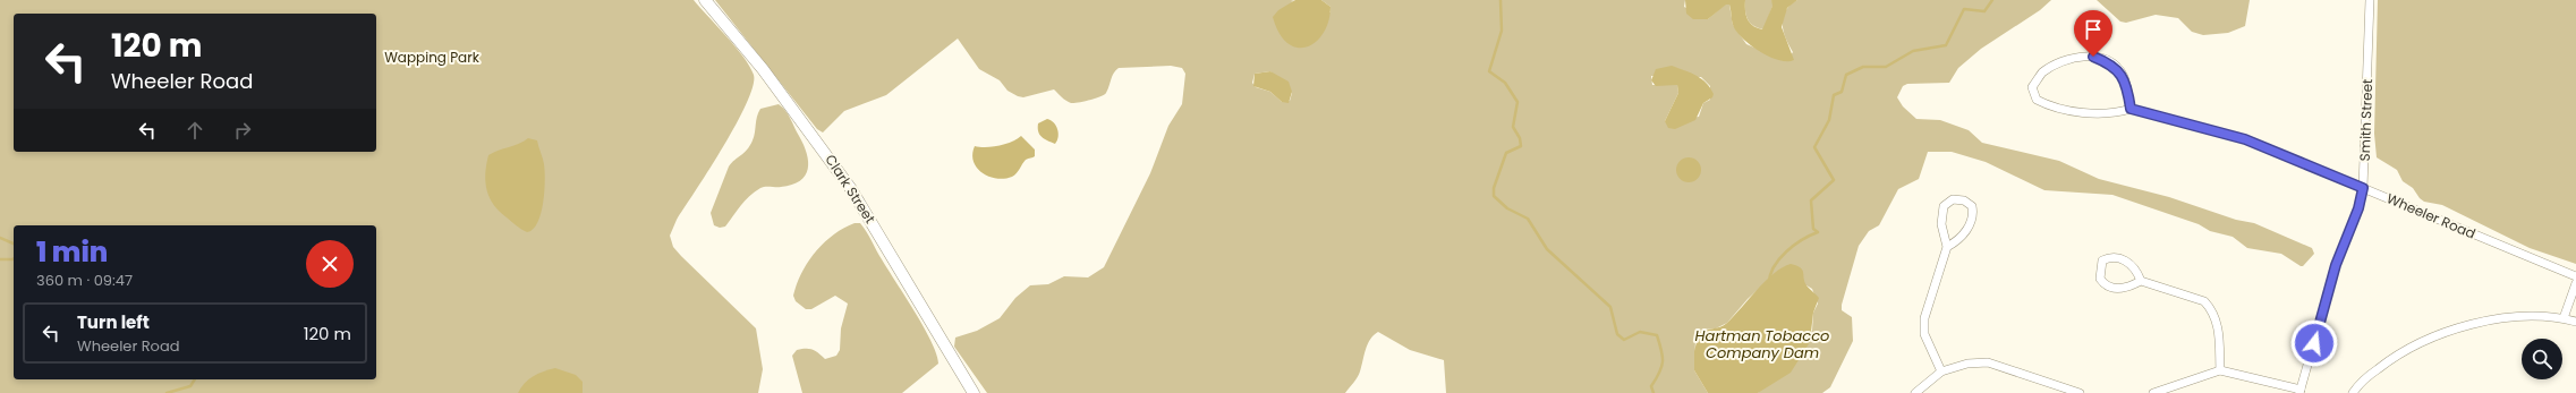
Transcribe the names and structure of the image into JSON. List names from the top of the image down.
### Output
{
  "streets": {
    "main road": ["Clark Street"],
    "street": ["Smith Street", "Wheeler Road"]
  },
  "crossings": [
    ["Smith Street", "Wheeler Road"]
  ],
  "water": ["Hartman Tobacco Company Dam"],
  "parks": ["Wapping Park"],
  "page": {
    "turn": ["120 m", "Wheeler Road"],
    "heading": ["1 min", "360 m · 09:47"],
    "list": [
      {
        "name": "Turn left",
        "note": "Wheeler Road",
        "value": "120 m"
      }
    ]
  }
}
